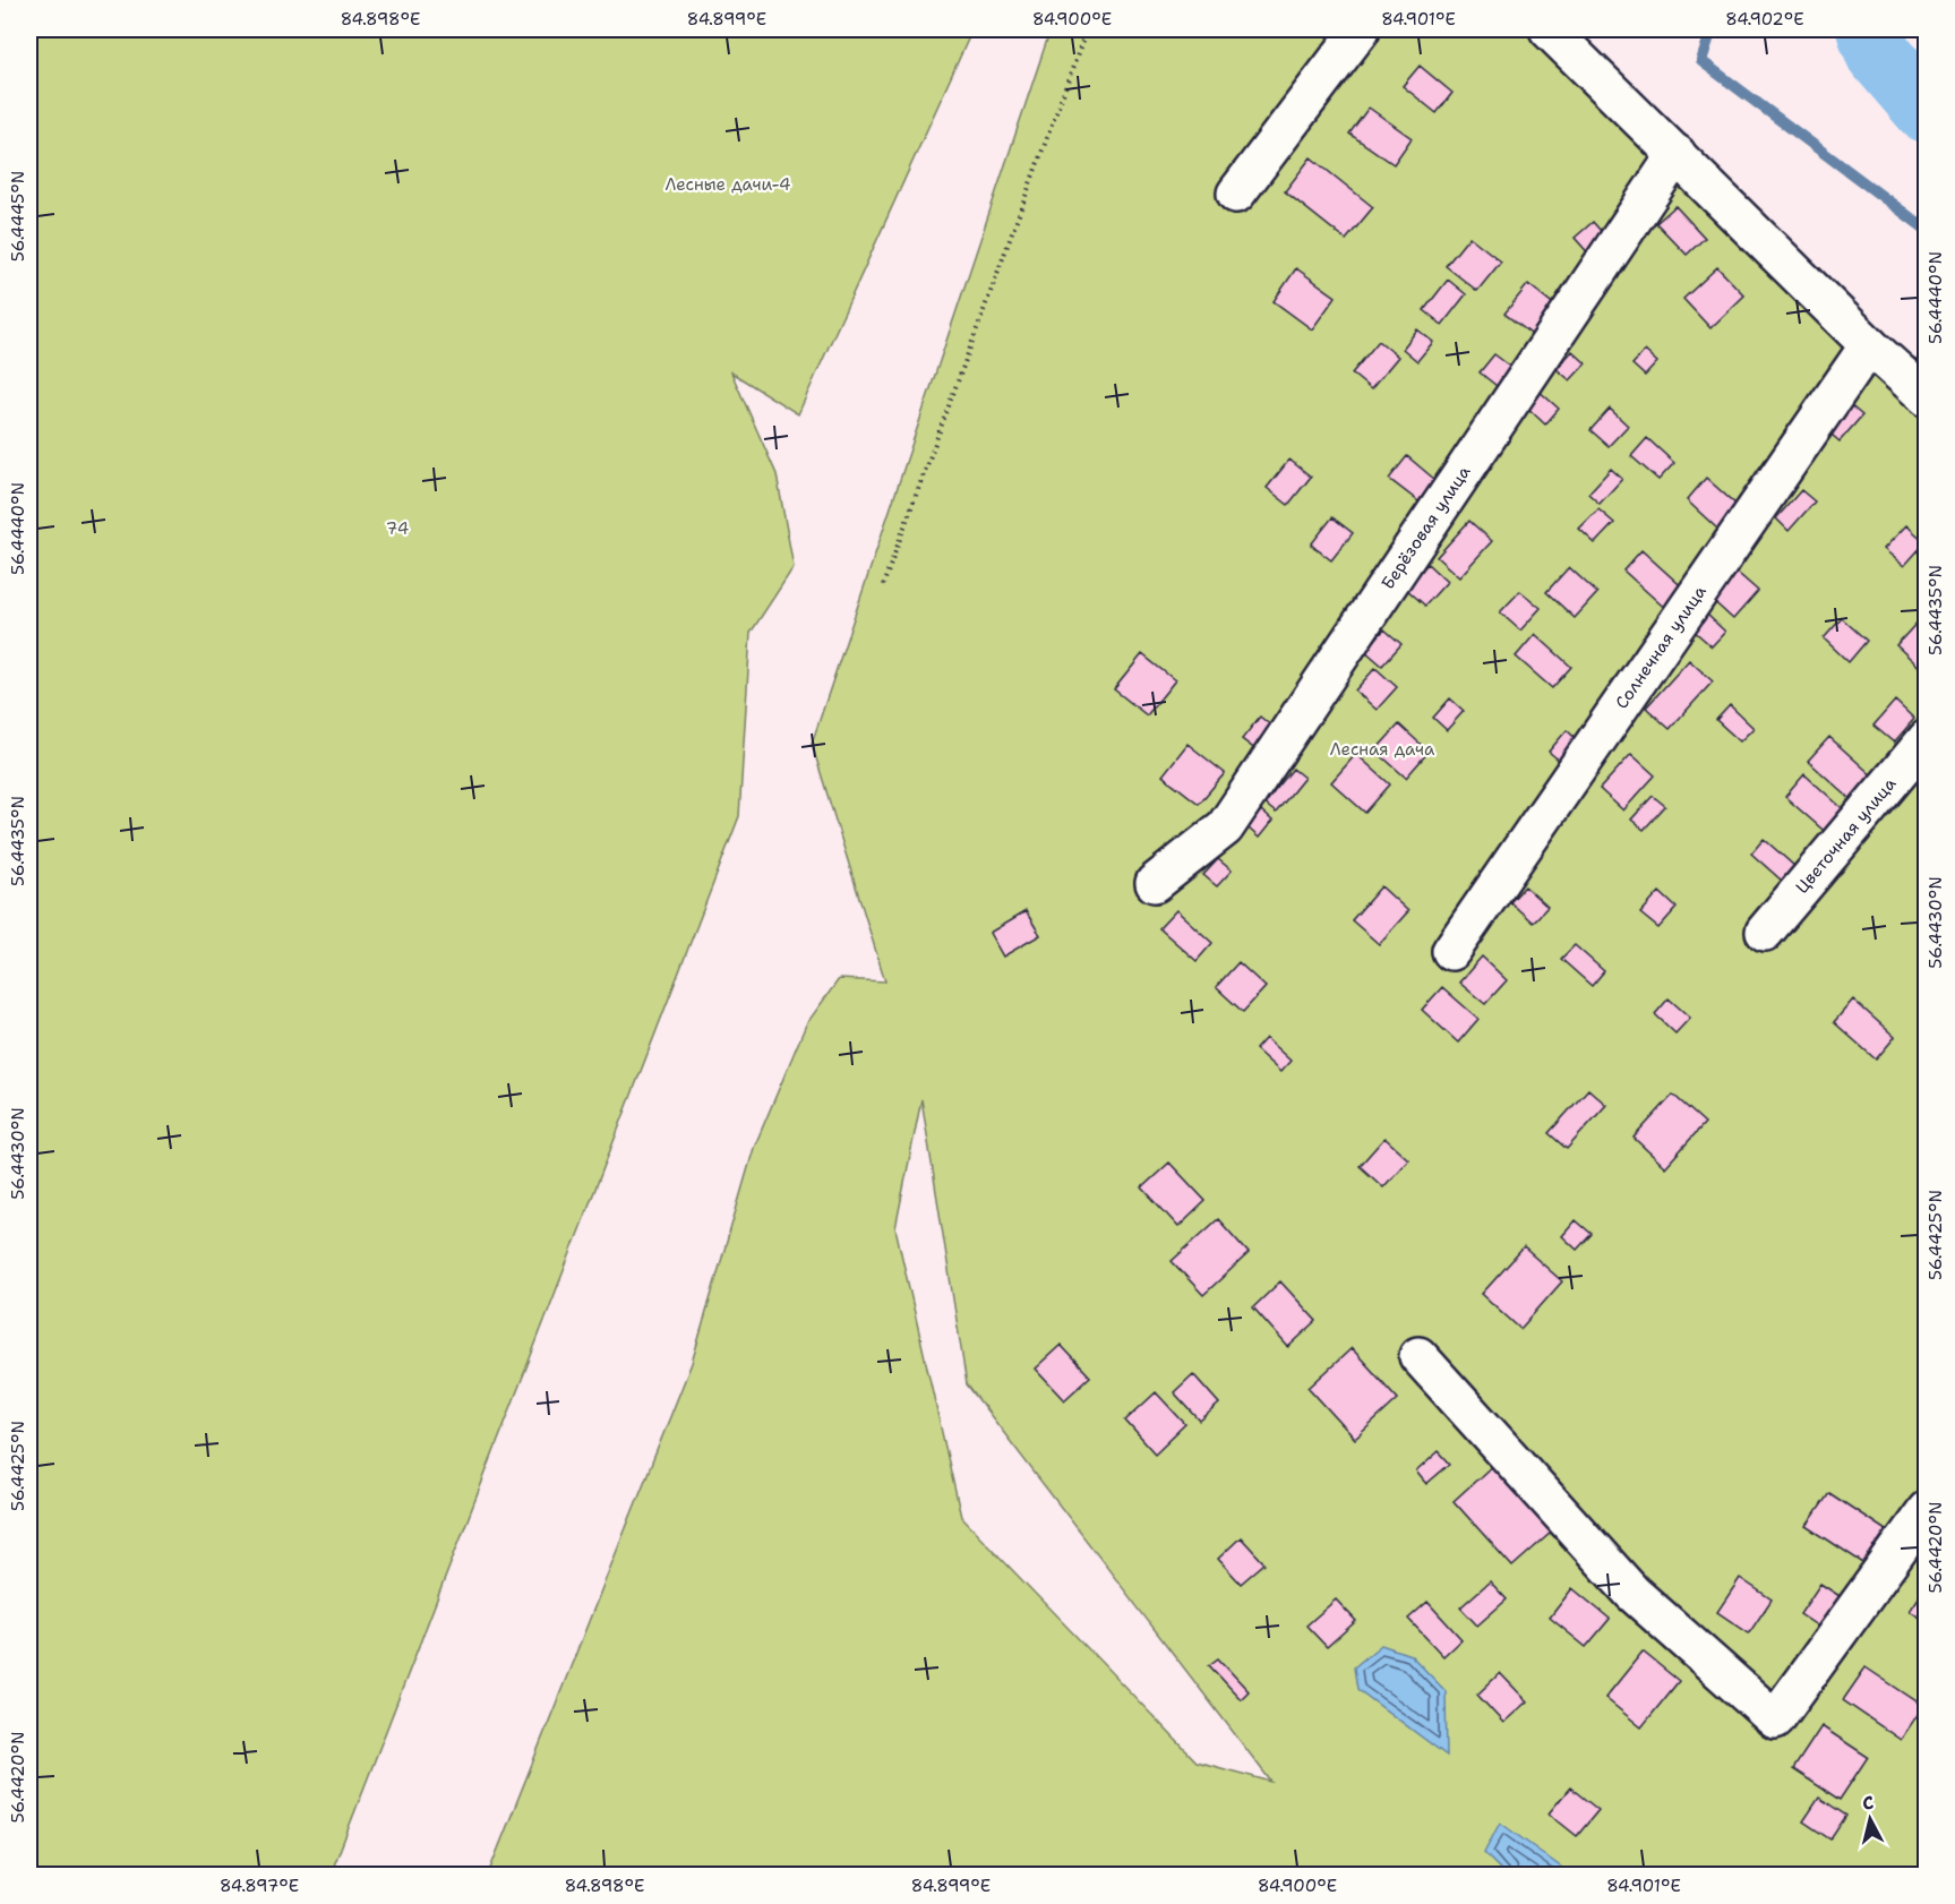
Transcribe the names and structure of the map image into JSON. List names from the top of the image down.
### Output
{
  "streets": {
    "street": ["Берёзовая улица", "Солнечная улица", "Цветочная улица"]
  },
  "parks": ["Лесные дачи-4", "74", "Лесная дача"],
  "north": "top",
  "coordinates": [
    "84.898°E",
    "84.899°E",
    "84.900°E",
    "84.901°E",
    "84.902°E",
    "56.4445°N",
    "56.4440°N",
    "56.4435°N",
    "56.4430°N",
    "56.4425°N",
    "56.4420°N",
    "84.897°E"
  ]
}
